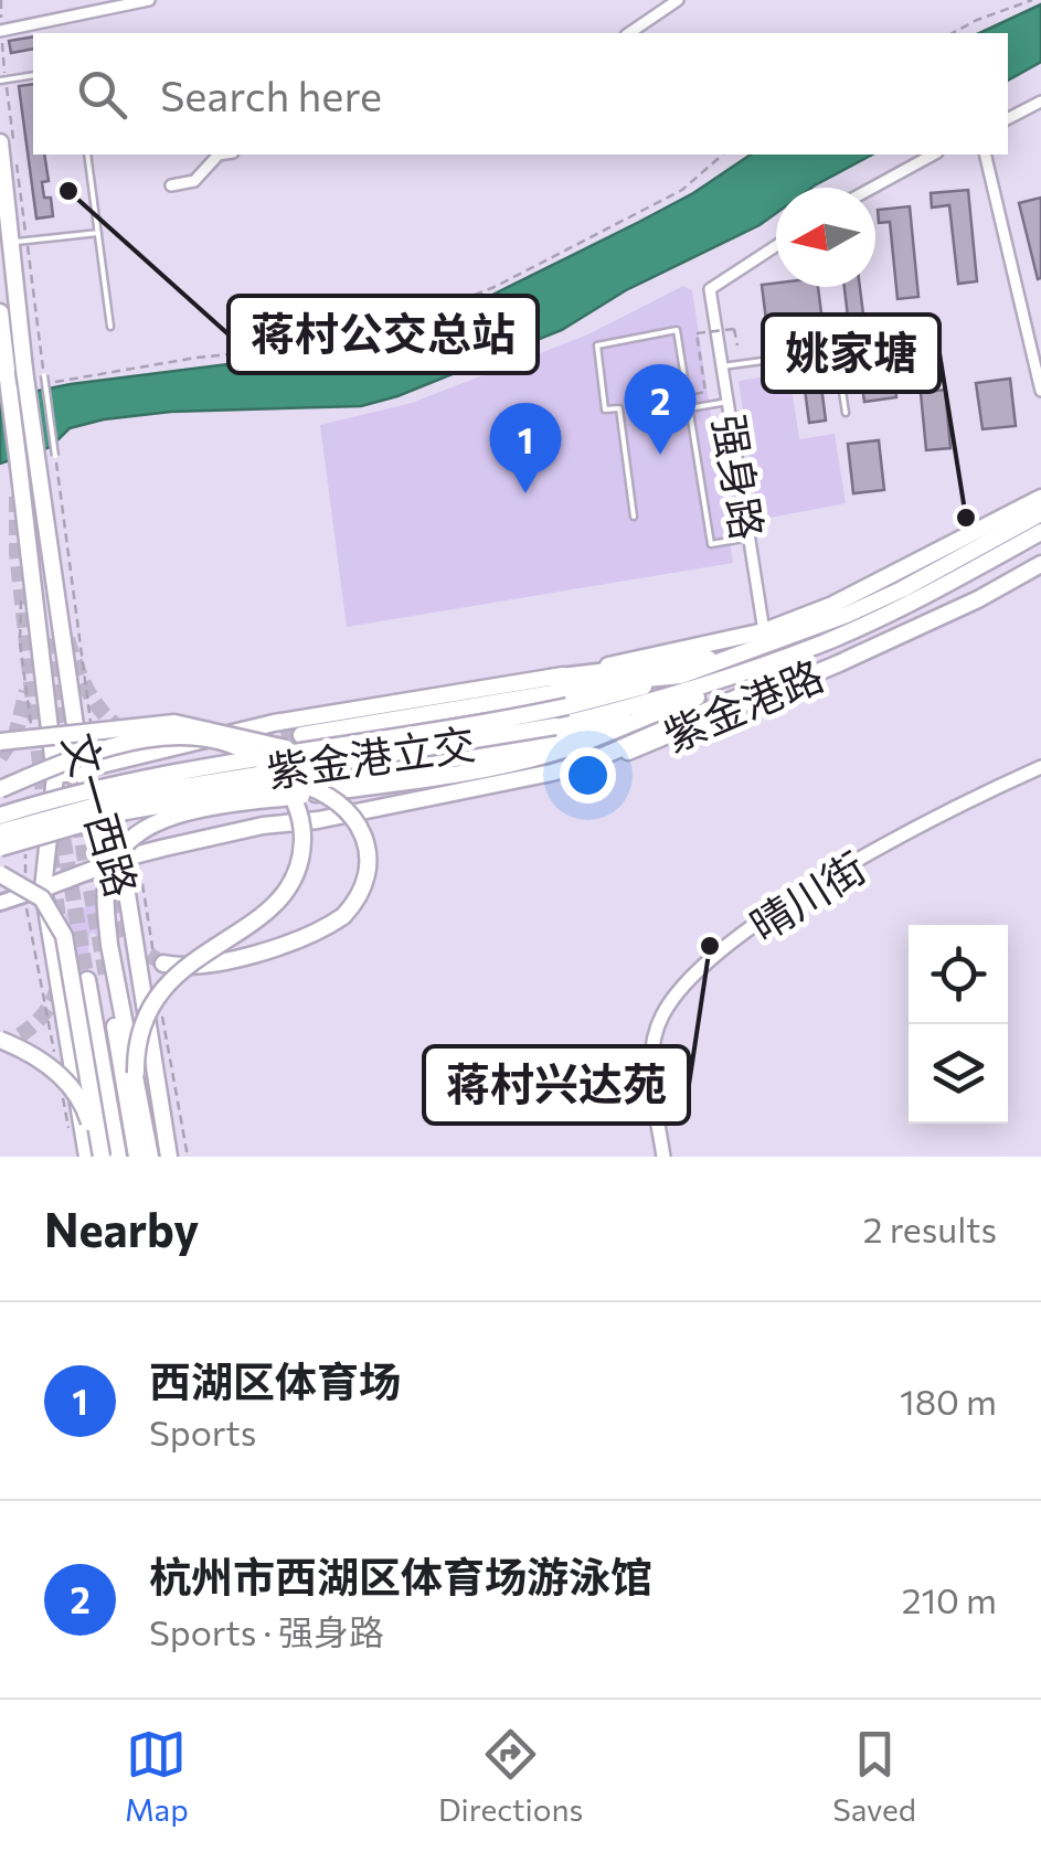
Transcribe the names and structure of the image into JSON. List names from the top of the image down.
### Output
{
  "streets": {
    "main road": ["紫金港路", "紫金港立交", "文一西路"],
    "street": ["强身路", "晴川街"]
  },
  "crossings": [
    ["强身路", "紫金港路"],
    ["紫金港路", "文一西路"]
  ],
  "places": ["蒋村公交总站", "姚家塘", "蒋村兴达苑"],
  "north": "left",
  "page": {
    "search": "Search here",
    "pins": ["2", "1"],
    "heading": ["Nearby", "2 results"],
    "list": [
      {
        "mark": "1",
        "name": "西湖区体育场",
        "note": "Sports",
        "value": "180 m"
      },
      {
        "mark": "2",
        "name": "杭州市西湖区体育场游泳馆",
        "note": "Sports · 强身路",
        "value": "210 m"
      }
    ],
    "nav": ["Map", "Directions", "Saved"]
  }
}
